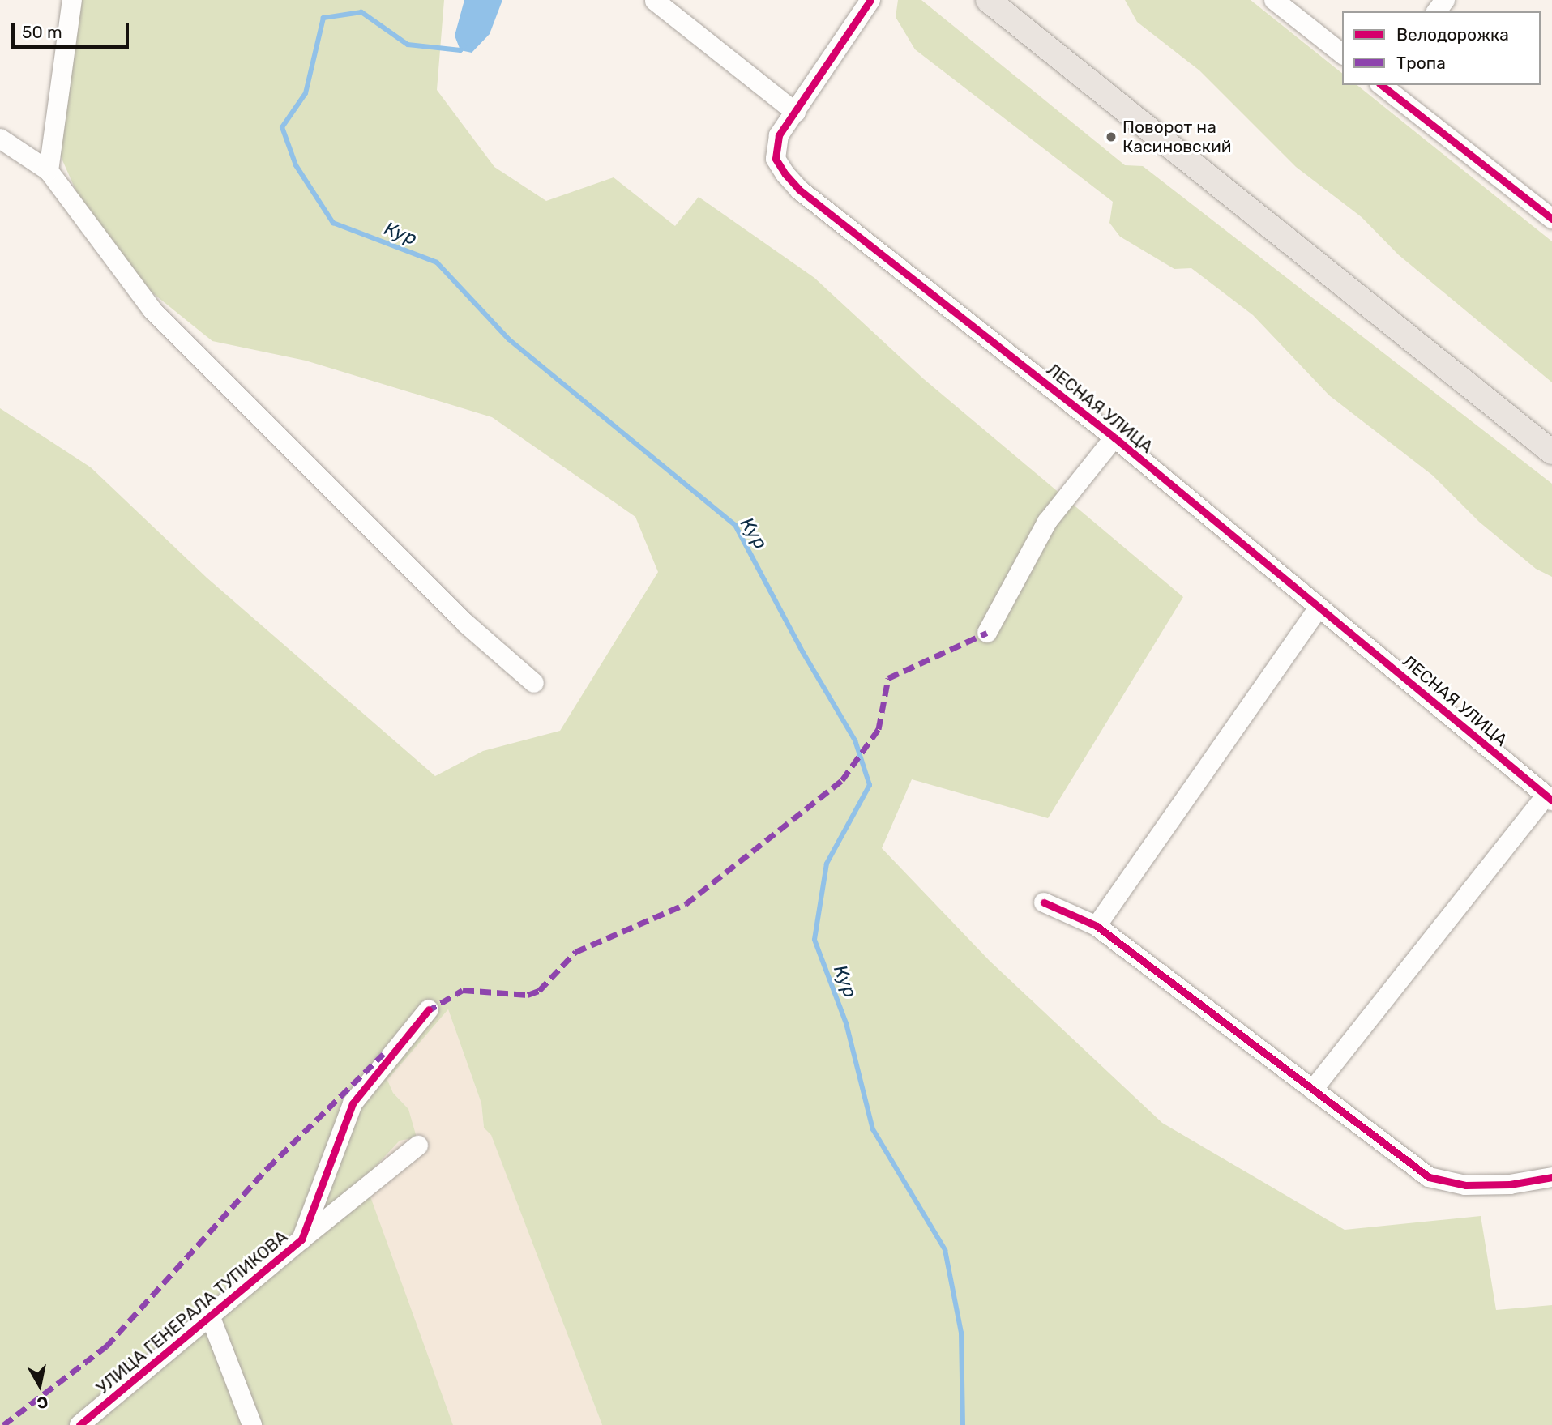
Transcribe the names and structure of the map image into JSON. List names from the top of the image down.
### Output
{
  "streets": {
    "street": ["ЛЕСНАЯ УЛИЦА", "УЛИЦА ГЕНЕРАЛА ТУПИКОВА"]
  },
  "water": ["Кур"],
  "places": ["Поворот на Касиновский"],
  "legend": ["Велодорожка", "Тропа"],
  "scale_bar": "50 m",
  "north": "bottom"
}
